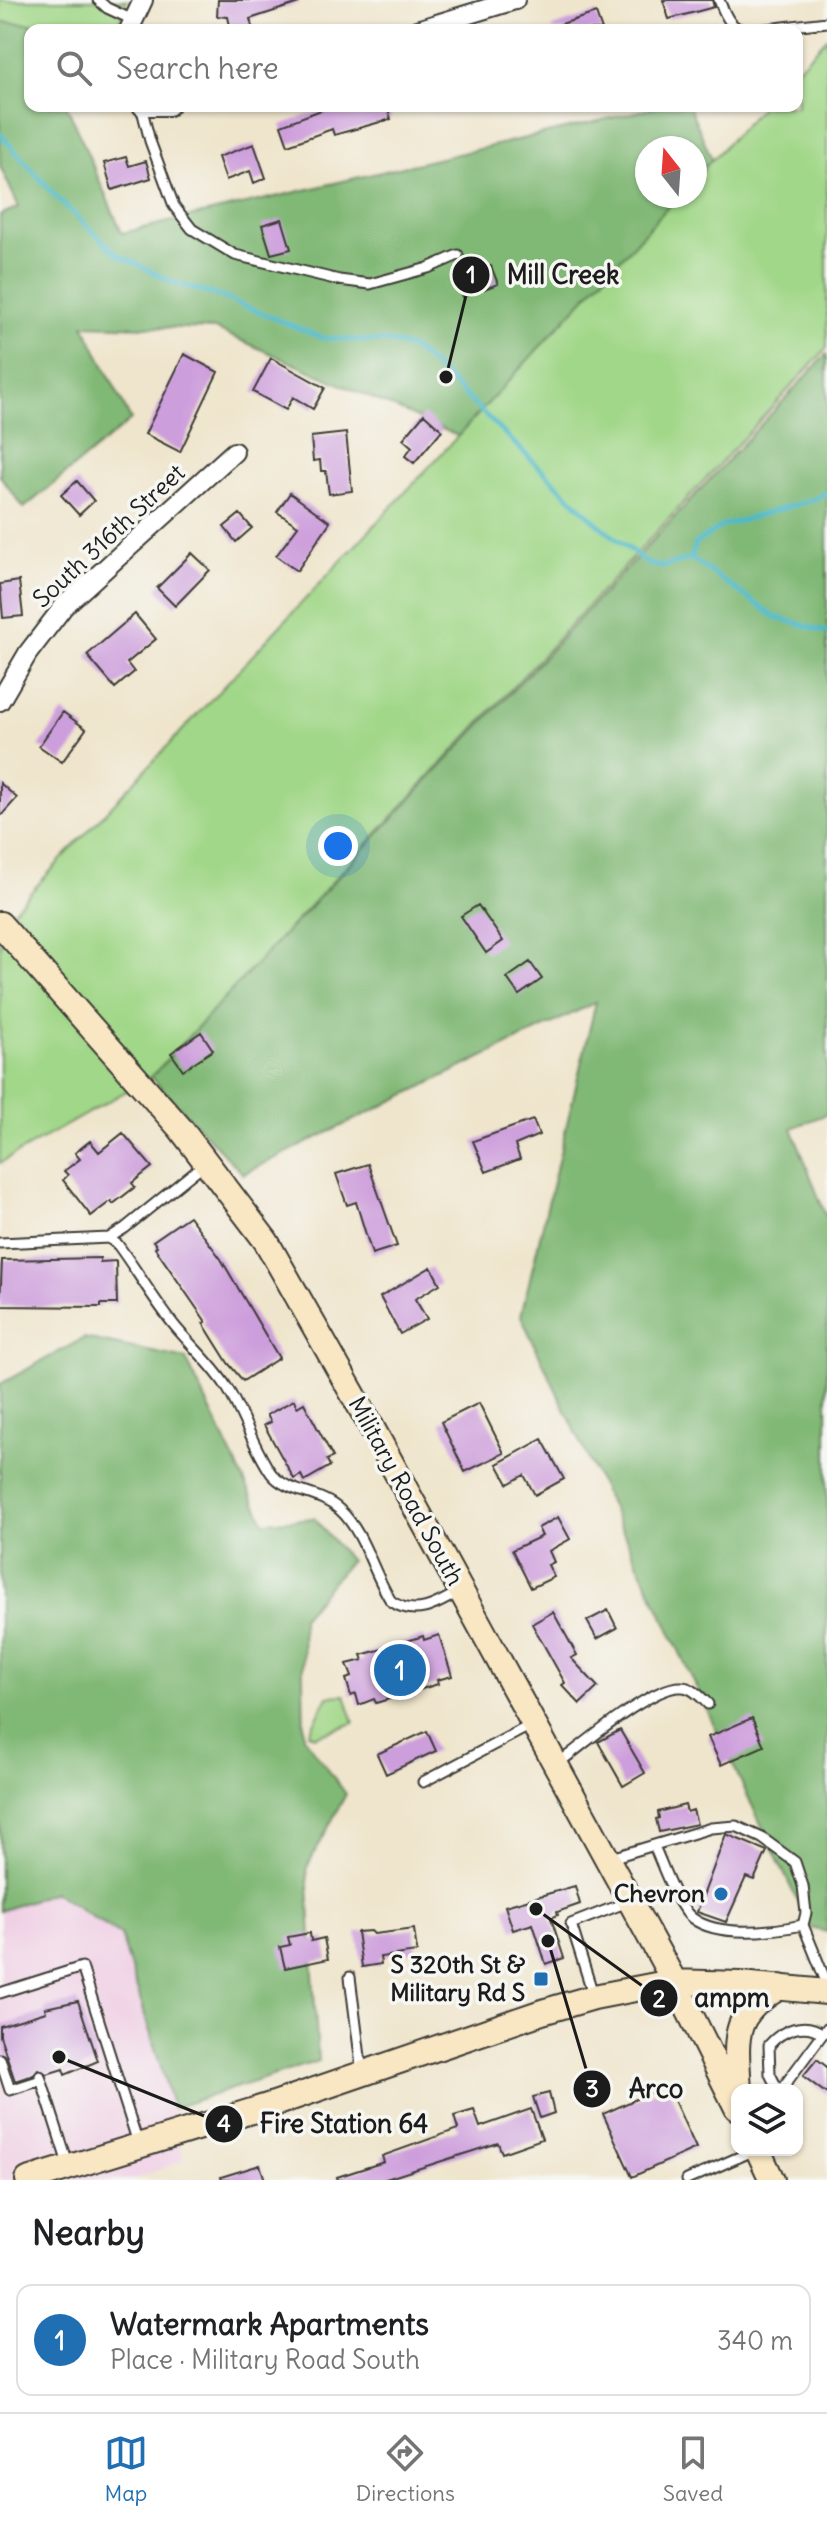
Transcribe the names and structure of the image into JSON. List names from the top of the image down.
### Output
{
  "streets": {
    "main road": ["Military Road South"],
    "street": ["South 316th Street"]
  },
  "places": {
    "other": [
      "Mill Creek",
      "Chevron",
      "ampm",
      "Arco",
      "Fire Station 64"
    ],
    "transit": ["S 320th St & Military Rd S"]
  },
  "north": "top",
  "page": {
    "search": "Search here",
    "pins": "1",
    "heading": "Nearby",
    "list": [
      {
        "mark": "1",
        "name": "Watermark Apartments",
        "note": "Place · Military Road South",
        "value": "340 m"
      }
    ],
    "nav": ["Map", "Directions", "Saved"]
  }
}
